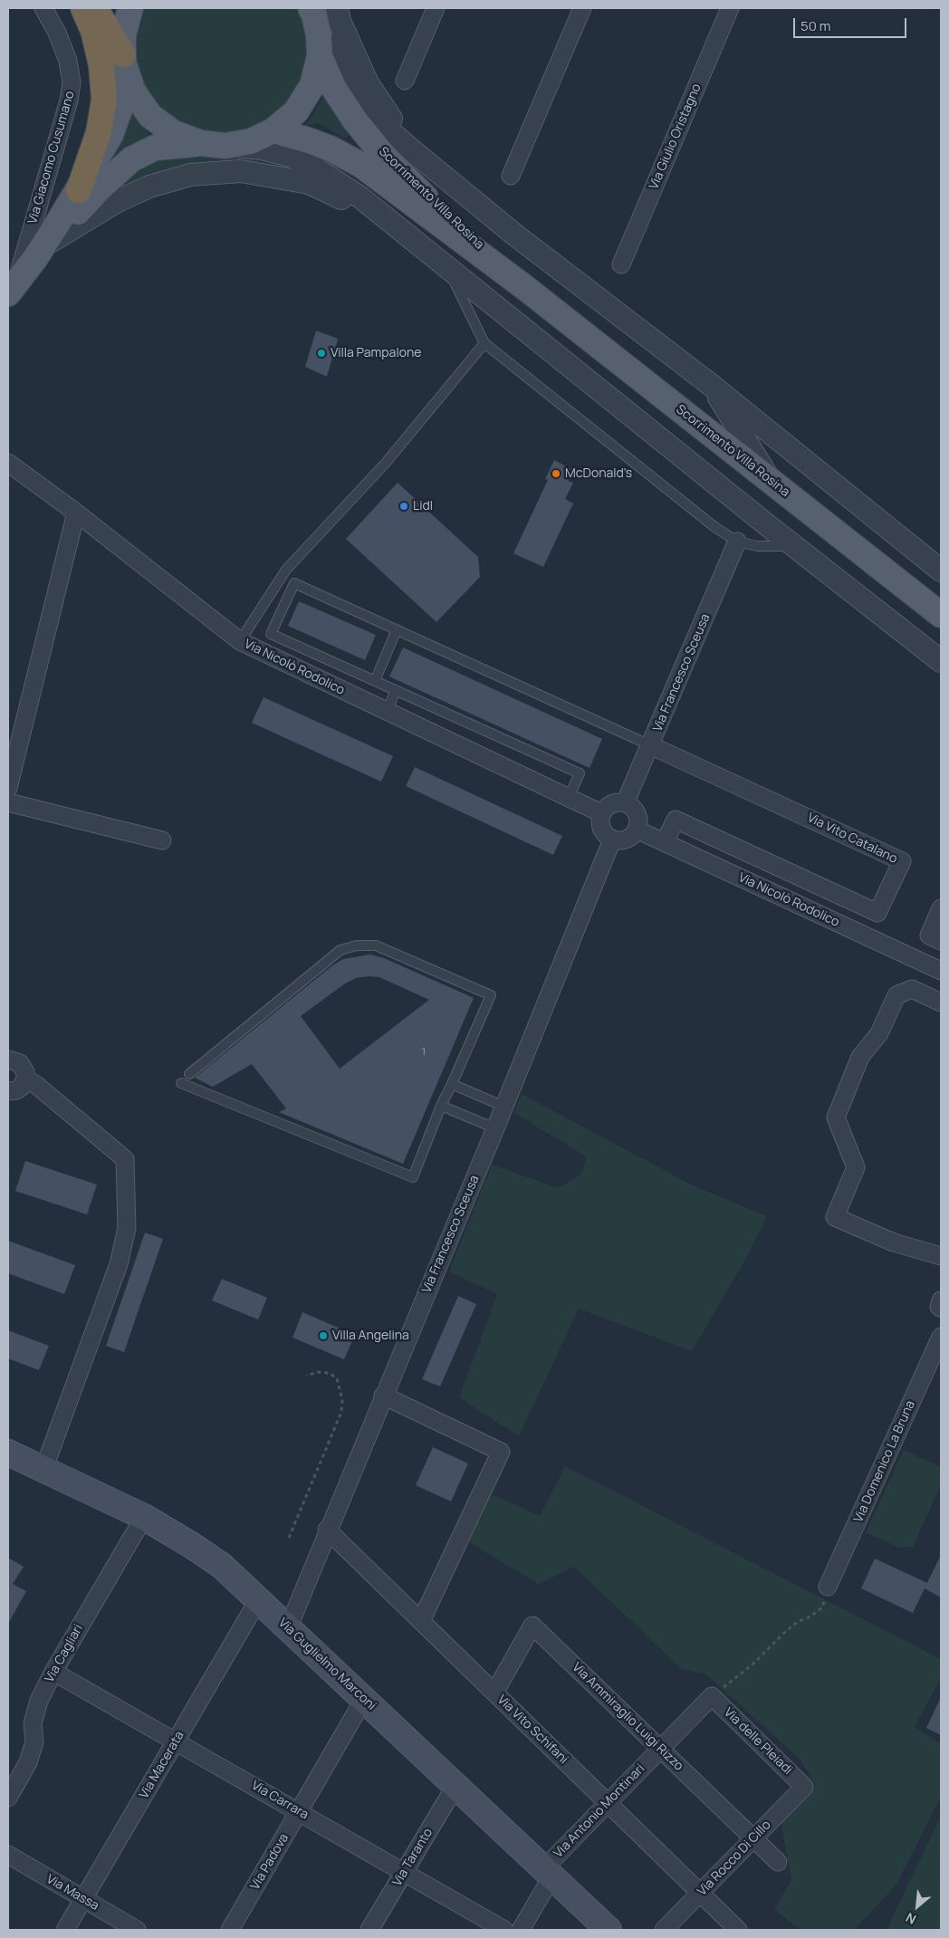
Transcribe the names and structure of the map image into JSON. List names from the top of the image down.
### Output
{
  "streets": {
    "main road": ["Scorrimento Villa Rosina", "Via Guglielmo Marconi"],
    "street": [
      "Via Giulio Oristagno",
      "Via Giacomo Cusumano",
      "Via Nicolò Rodolico",
      "Via Francesco Sceusa",
      "Via Vito Catalano",
      "Via Domenico La Bruna",
      "Via Cagliari",
      "Via Ammiraglio Luigi Rizzo",
      "Via Vito Schifani",
      "Via delle Pleiadi",
      "Via Macerata",
      "Via Carrara",
      "Via Antonio Montinari",
      "Via Taranto",
      "Via Rocco Di Cillo",
      "Via Padova",
      "Via Massa"
    ]
  },
  "crossings": [
    ["Via Nicolò Rodolico", "Via Francesco Sceusa"],
    ["Via Nicolò Rodolico", "Via Vito Catalano"],
    ["Via Francesco Sceusa", "Via Vito Catalano"],
    ["Via Francesco Sceusa", "Via Guglielmo Marconi"],
    ["Via Francesco Sceusa", "Via Vito Schifani"],
    ["Via Cagliari", "Via Guglielmo Marconi"],
    ["Via Cagliari", "Via Carrara"],
    ["Via Guglielmo Marconi", "Via Macerata"],
    ["Via Guglielmo Marconi", "Via Antonio Montinari"],
    ["Via Guglielmo Marconi", "Via Taranto"],
    ["Via Guglielmo Marconi", "Via Padova"],
    ["Via Ammiraglio Luigi Rizzo", "Via Vito Schifani"],
    ["Via Ammiraglio Luigi Rizzo", "Via Antonio Montinari"],
    ["Via Ammiraglio Luigi Rizzo", "Via Rocco Di Cillo"],
    ["Via Vito Schifani", "Via Antonio Montinari"],
    ["Via Vito Schifani", "Via Rocco Di Cillo"],
    ["Via delle Pleiadi", "Via Antonio Montinari"],
    ["Via delle Pleiadi", "Via Rocco Di Cillo"],
    ["Via Macerata", "Via Carrara"],
    ["Via Macerata", "Via Massa"],
    ["Via Carrara", "Via Taranto"],
    ["Via Carrara", "Via Padova"]
  ],
  "places": [
    "Villa Pampalone",
    "McDonald's",
    "Lidl",
    "Villa Angelina"
  ],
  "house_numbers": ["1"],
  "scale_bar": "50 m",
  "north": "bottom left"
}
